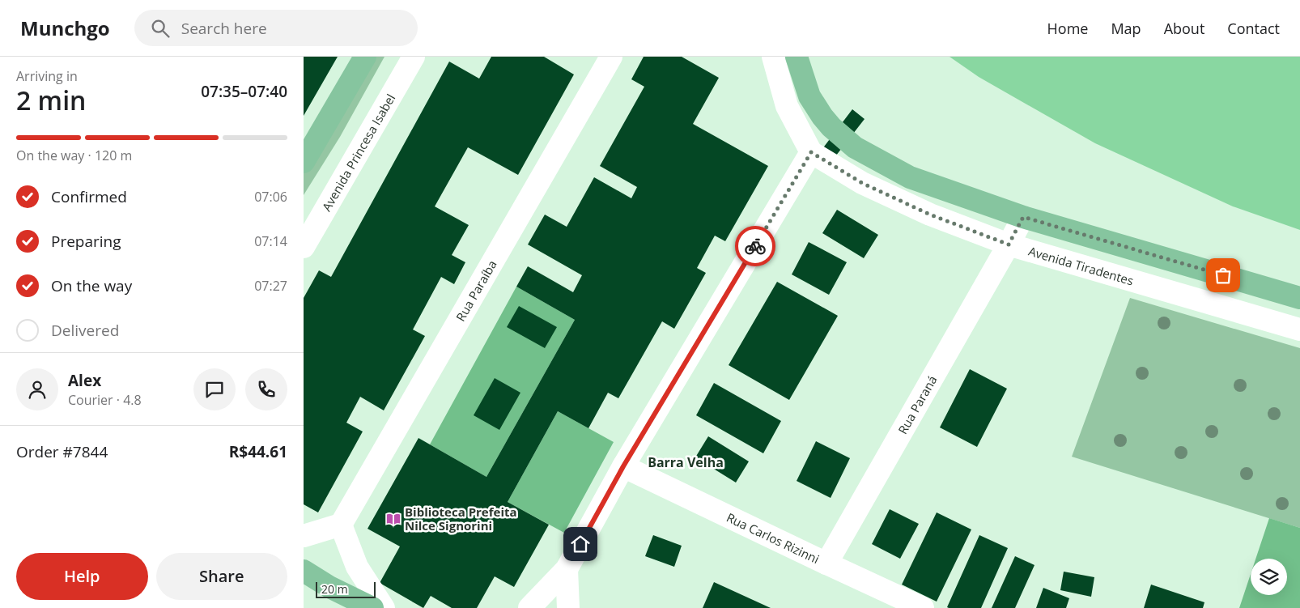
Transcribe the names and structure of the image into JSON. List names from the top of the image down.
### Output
{
  "streets": {
    "street": [
      "Avenida Princesa Isabel",
      "Avenida Tiradentes",
      "Rua Paraíba",
      "Rua Paraná",
      "Rua Carlos Rizinni"
    ]
  },
  "crossings": [
    ["Avenida Tiradentes", "Rua Paraná"],
    ["Rua Paraná", "Rua Carlos Rizinni"]
  ],
  "districts": ["Barra Velha"],
  "places": {
    "library": ["Biblioteca Prefeita Nilce Signorini"]
  },
  "scale_bar": "20 m",
  "page": {
    "header": "Munchgo",
    "search": "Search here",
    "nav": [
      "Home",
      "Map",
      "About",
      "Contact"
    ],
    "heading": ["2 min", "Arriving in", "07:35–07:40"],
    "panel": [
      "Alex",
      "Courier · 4.8",
      "Order #7844",
      "R$44.61"
    ],
    "bar": "On the way · 120 m",
    "list": [
      ["Confirmed", "07:06"],
      ["Preparing", "07:14"],
      ["On the way", "07:27"],
      "Delivered"
    ],
    "buttons": ["Help", "Share"],
    "scale": "20 m"
  }
}
